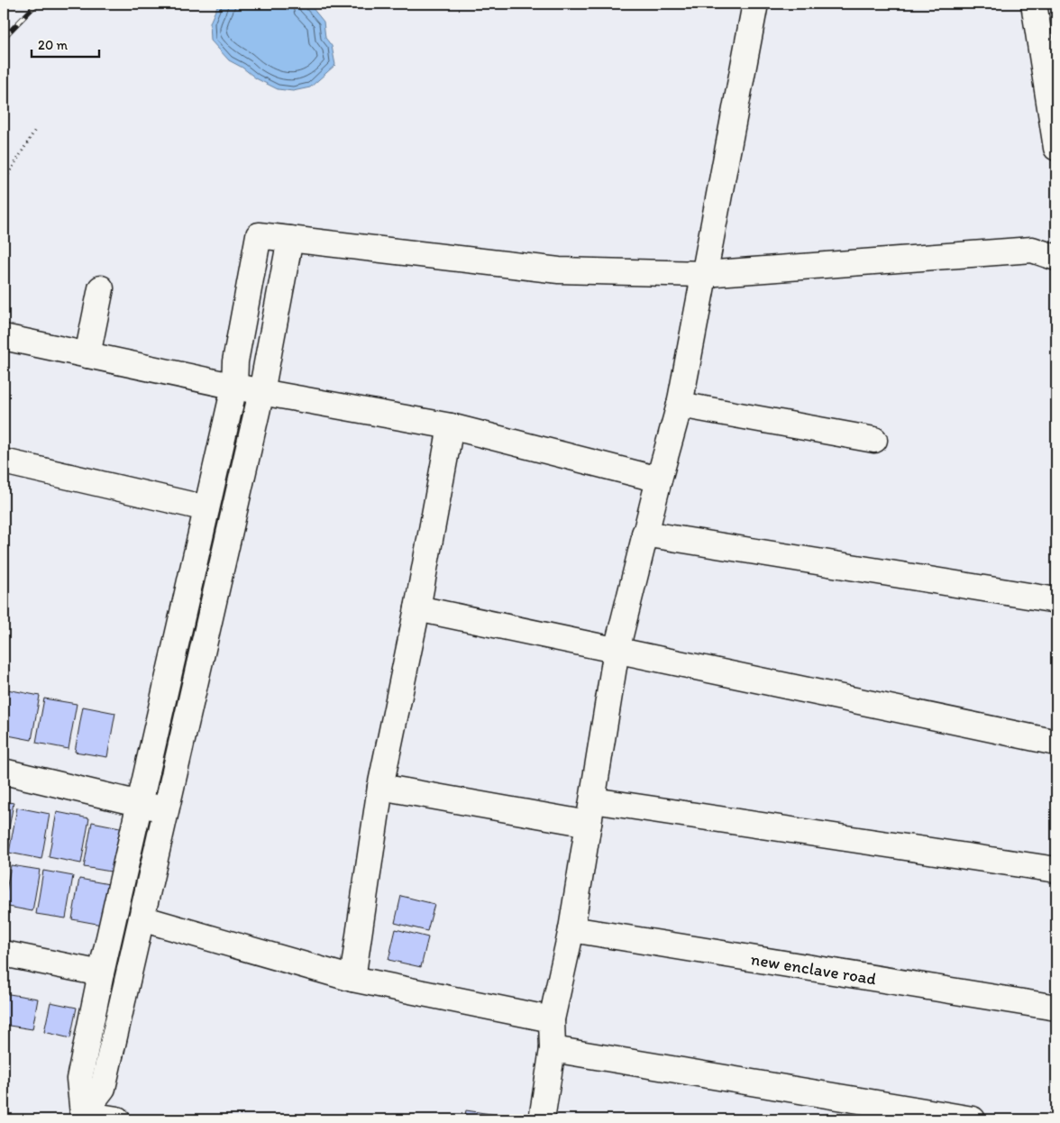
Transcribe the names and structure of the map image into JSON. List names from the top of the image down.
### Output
{
  "streets": {
    "street": ["new enclave road"]
  },
  "scale_bar": "20 m"
}
